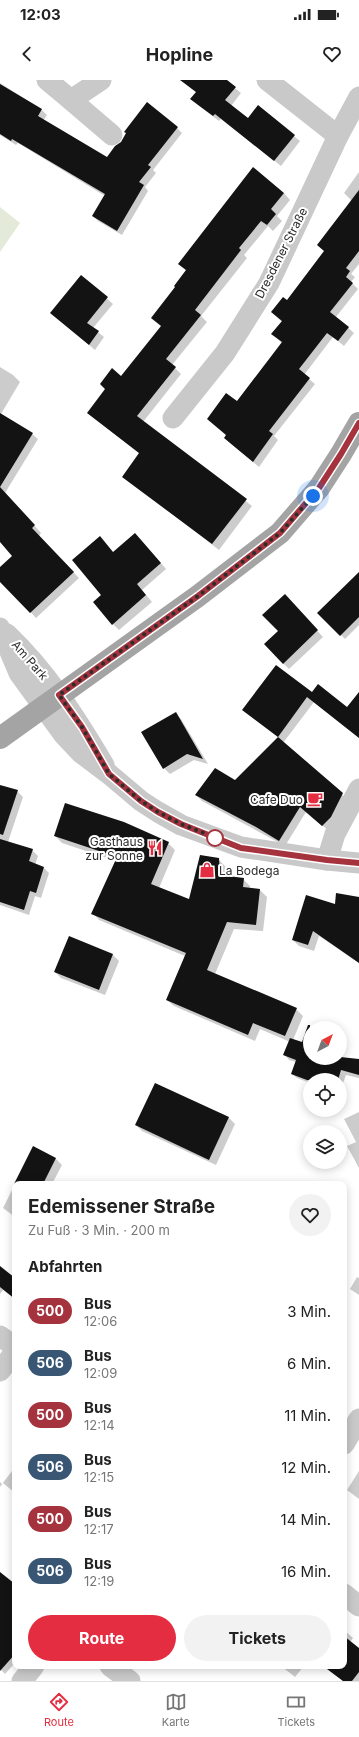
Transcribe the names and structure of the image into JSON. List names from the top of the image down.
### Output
{
  "streets": {
    "street": ["Dresdener Straße", "Am Park"]
  },
  "places": {
    "cafe": ["Cafe Duo"],
    "restaurant": ["Gasthaus zur Sonne"],
    "shop": ["La Bodega"]
  },
  "lines": ["bus line 500"],
  "north": "top right",
  "page": {
    "status": "12:03",
    "header": "Hopline",
    "heading": [
      ["Edemissener Straße", "Zu Fuß · 3 Min. · 200 m"],
      "Abfahrten"
    ],
    "list": [
      {
        "mark": "500",
        "name": "Bus",
        "note": "12:06",
        "value": "3 Min."
      },
      {
        "mark": "506",
        "name": "Bus",
        "note": "12:09",
        "value": "6 Min."
      },
      {
        "mark": "500",
        "name": "Bus",
        "note": "12:14",
        "value": "11 Min."
      },
      {
        "mark": "506",
        "name": "Bus",
        "note": "12:15",
        "value": "12 Min."
      },
      {
        "mark": "500",
        "name": "Bus",
        "note": "12:17",
        "value": "14 Min."
      },
      {
        "mark": "506",
        "name": "Bus",
        "note": "12:19",
        "value": "16 Min."
      }
    ],
    "buttons": ["Route", "Tickets"],
    "tabs": ["Route", "Karte", "Tickets"]
  }
}
